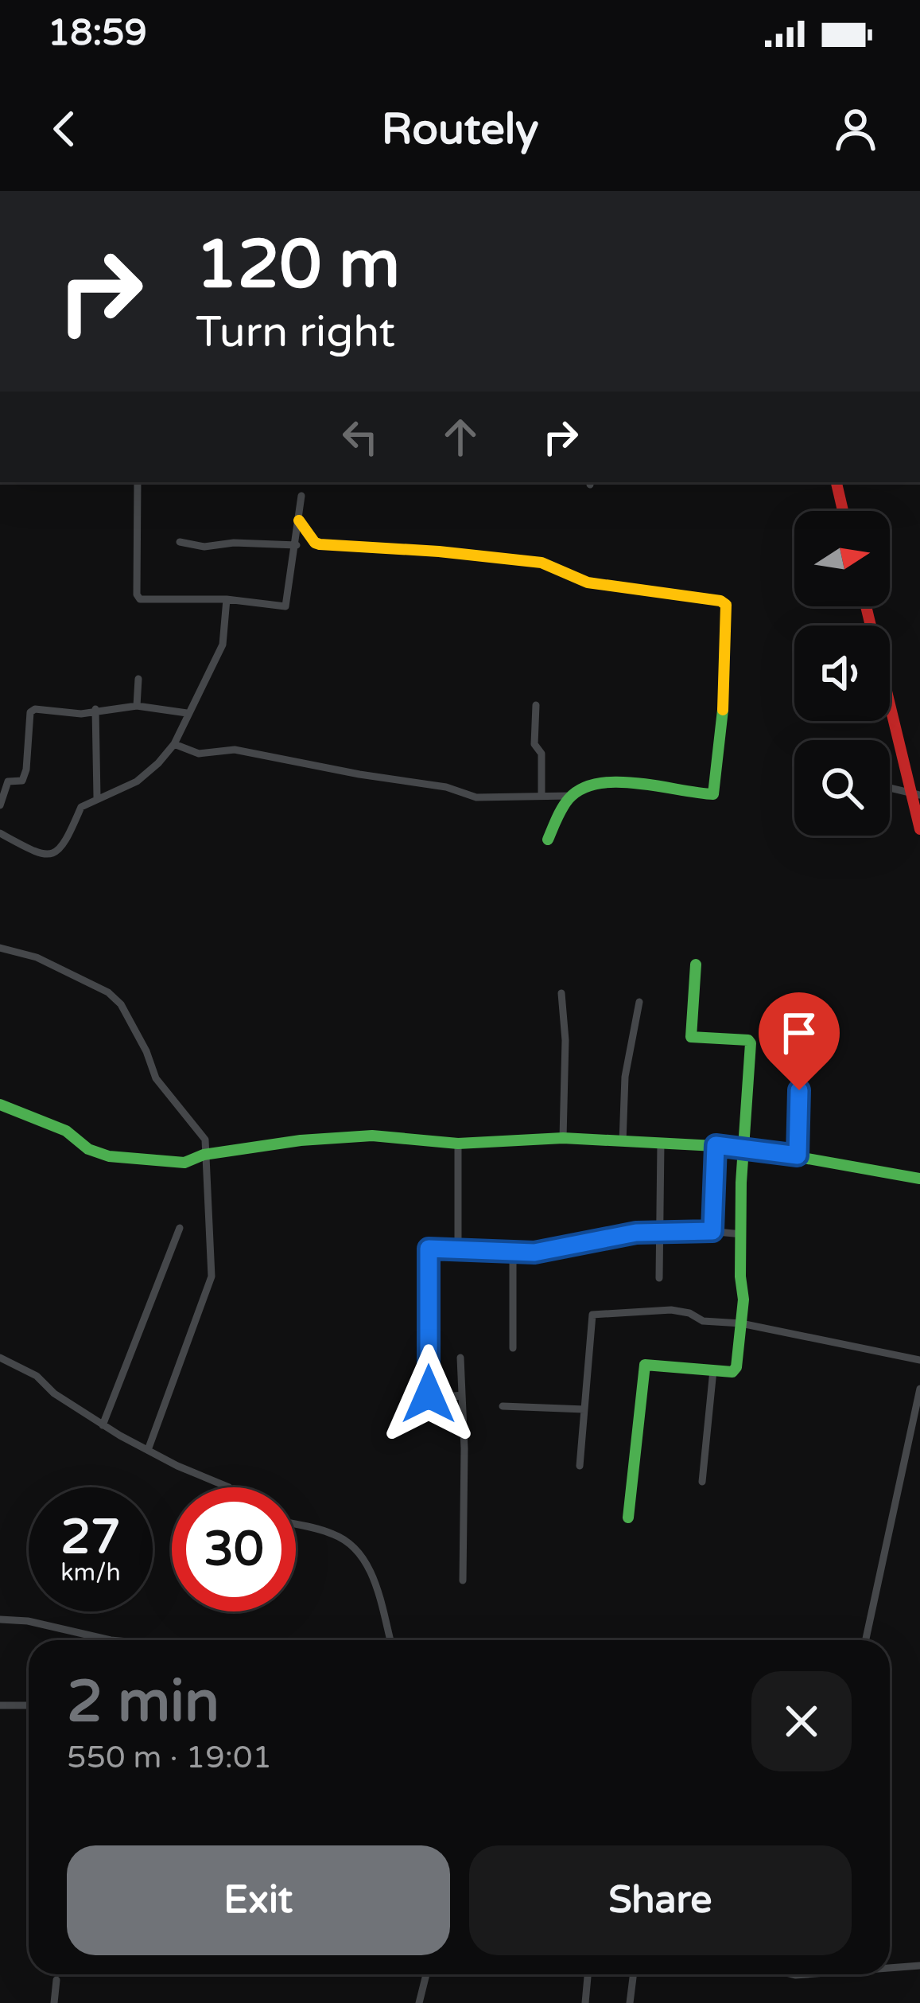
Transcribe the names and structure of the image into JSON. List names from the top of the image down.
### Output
{
  "north": "right",
  "page": {
    "status": "18:59",
    "header": "Routely",
    "turn": ["120 m", "Turn right"],
    "speed": "27 km/h",
    "limit": "30",
    "heading": ["2 min", "550 m · 19:01"],
    "buttons": ["Exit", "Share"]
  }
}
